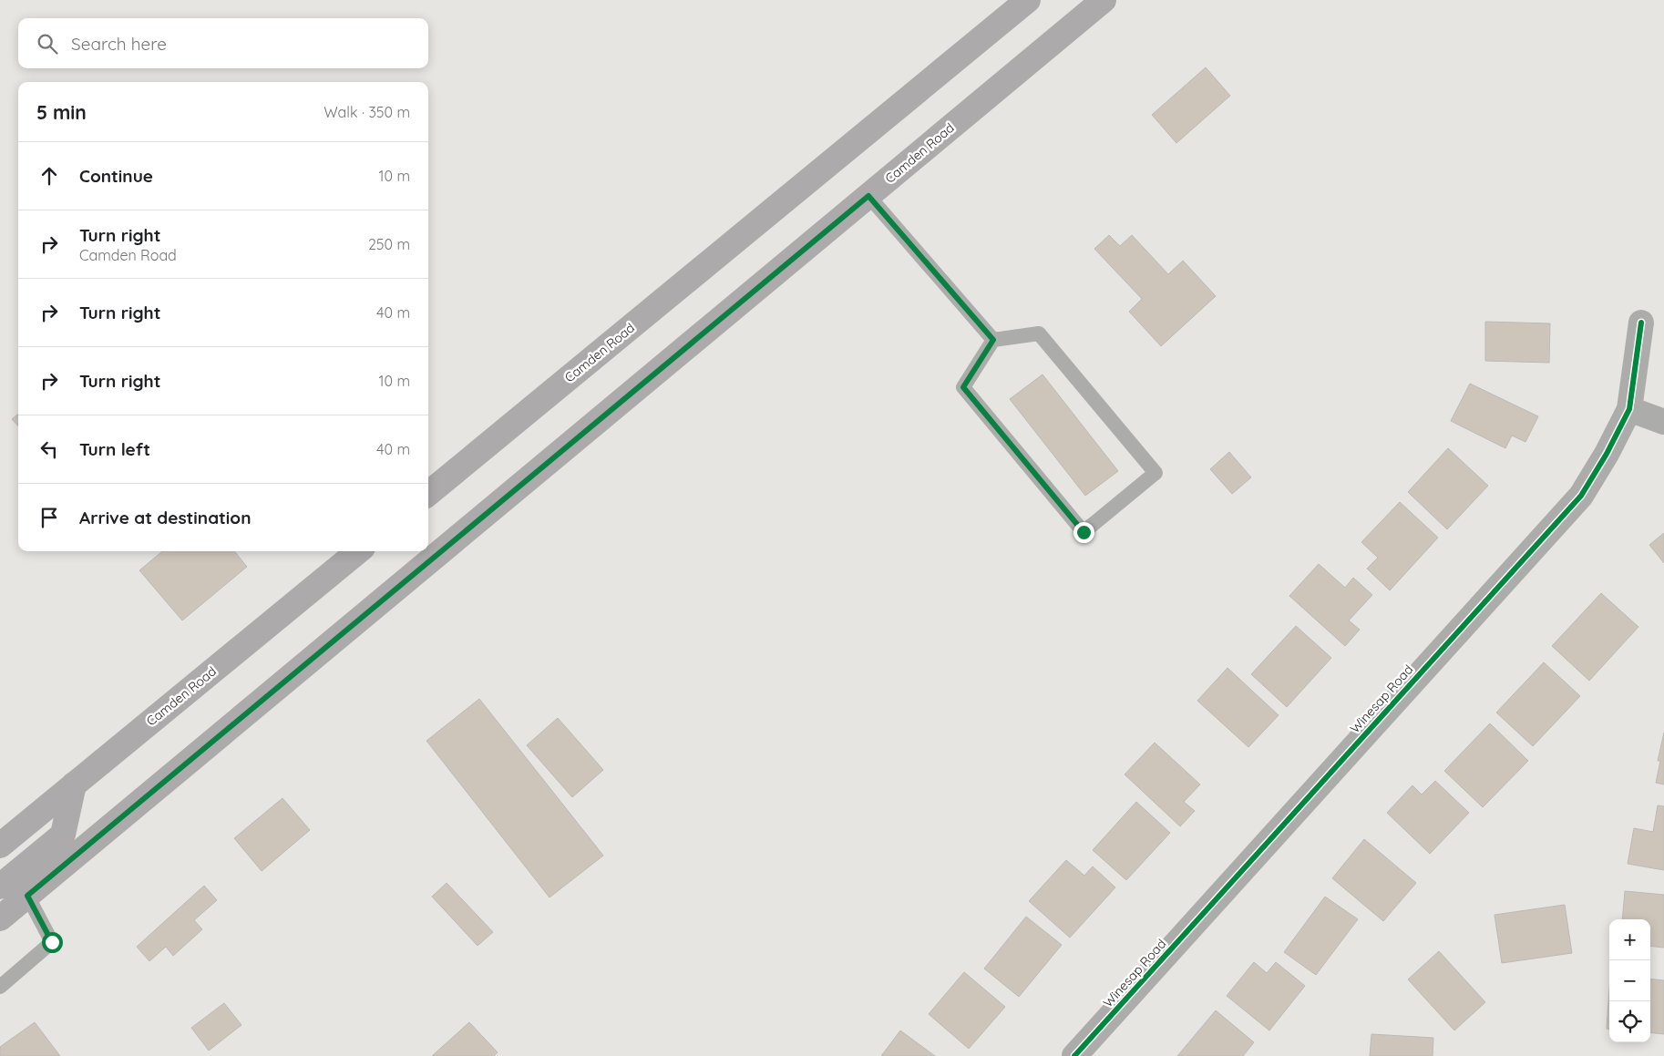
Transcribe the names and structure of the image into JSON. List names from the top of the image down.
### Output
{
  "streets": {
    "main road": ["Camden Road"],
    "street": ["Winesap Road"]
  },
  "page": {
    "search": "Search here",
    "heading": ["5 min", "Walk · 350 m"],
    "list": [
      ["Continue", "10 m"],
      ["Turn right", "Camden Road", "250 m"],
      ["Turn right", "40 m"],
      ["Turn right", "10 m"],
      ["Turn left", "40 m"],
      "Arrive at destination"
    ],
    "map_buttons": ["+", "−"]
  }
}
